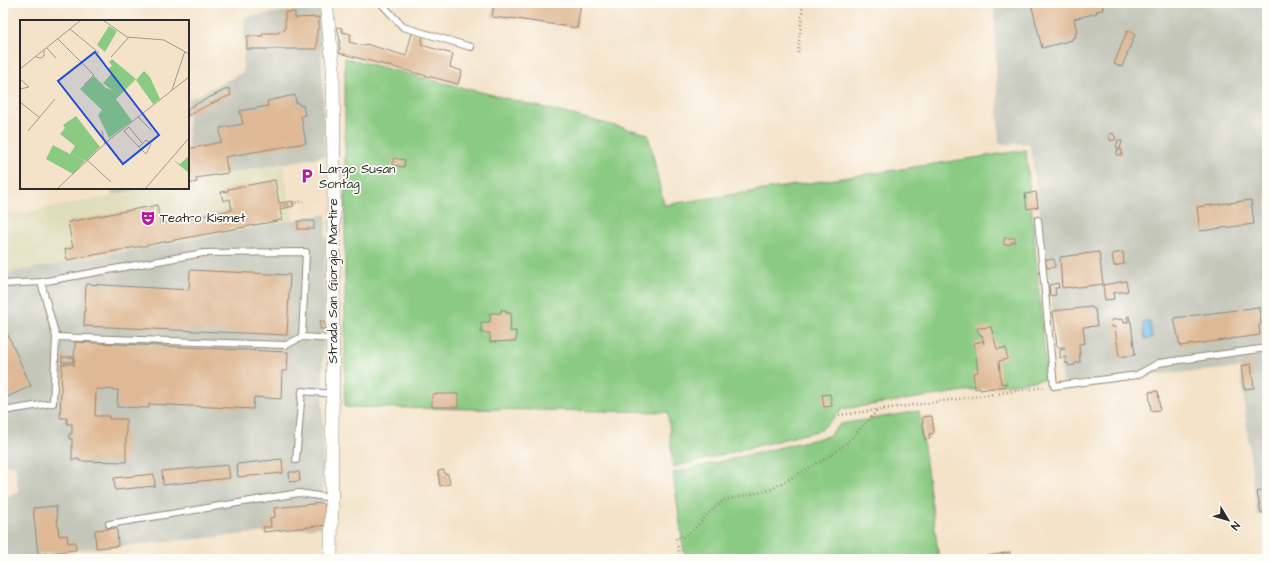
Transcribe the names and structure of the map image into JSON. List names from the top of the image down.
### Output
{
  "streets": {
    "street": ["Strada San Giorgio Martire"]
  },
  "places": {
    "parking": ["Largo Susan Sontag"],
    "theatre": ["Teatro Kismet"]
  },
  "north": "bottom right"
}
